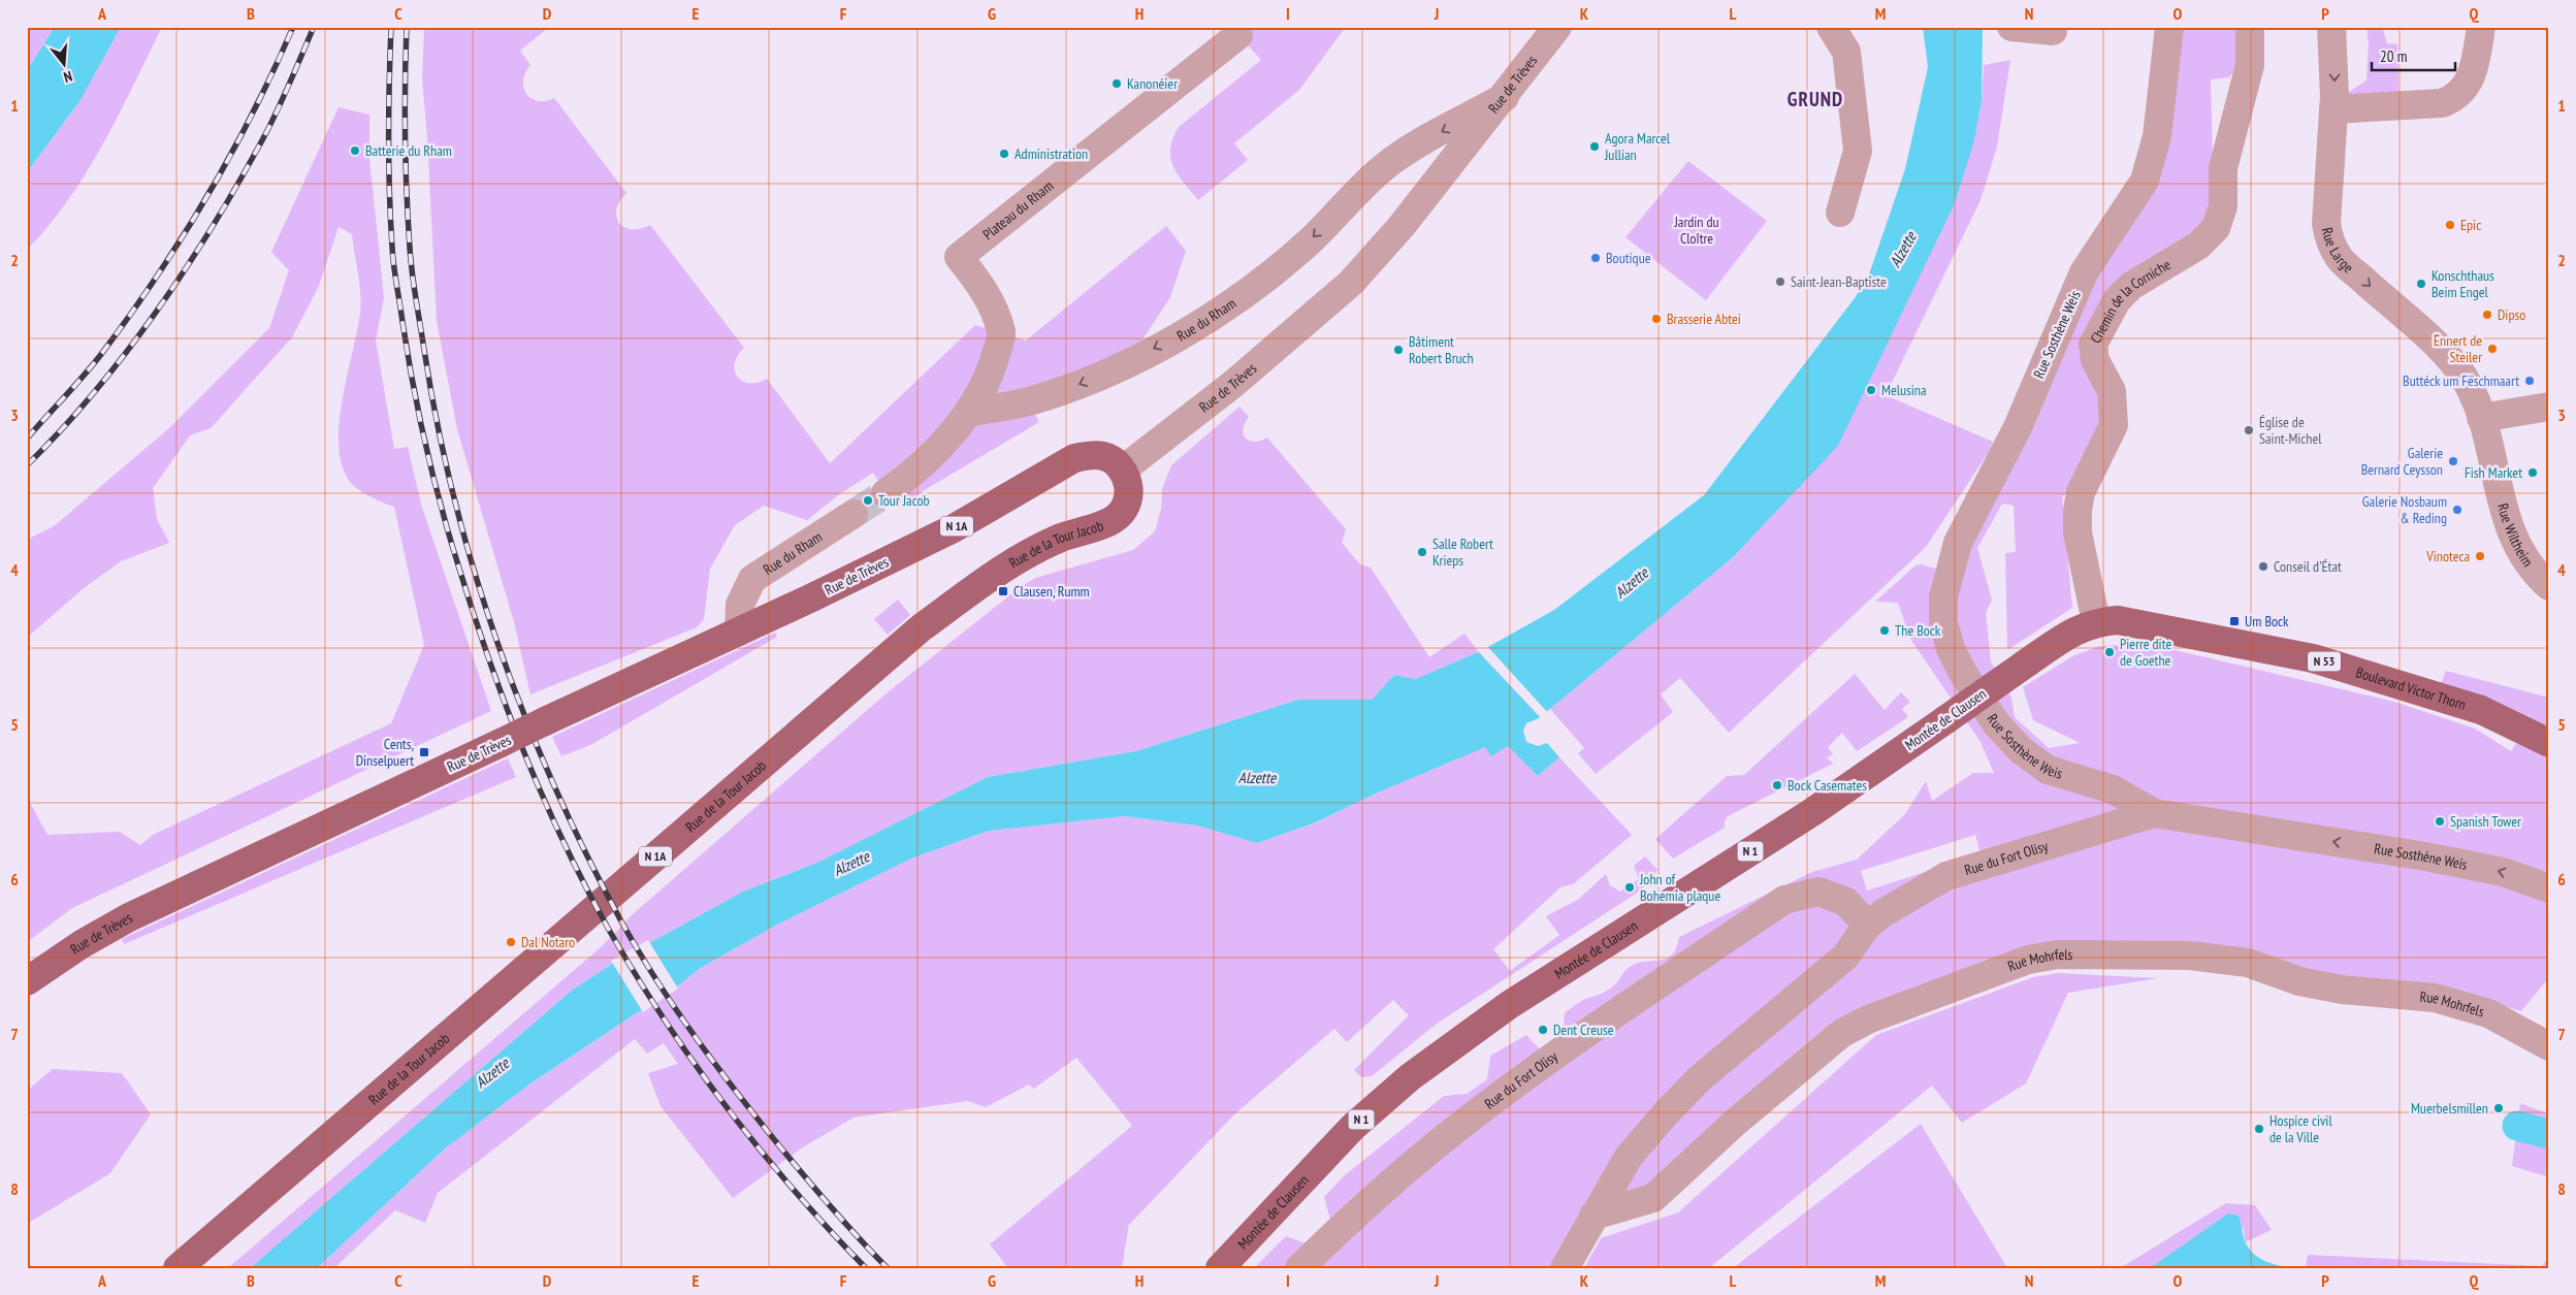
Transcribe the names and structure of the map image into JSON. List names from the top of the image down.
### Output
{
  "streets": {
    "main road": [
      "Rue de Trèves",
      "N 1A",
      "Rue de la Tour Jacob",
      "N 53",
      "Boulevard Victor Thorn",
      "Montée de Clausen",
      "N 1"
    ],
    "street": [
      "Plateau du Rham",
      "Rue Large",
      "Chemin de la Corniche",
      "Rue du Rham",
      "Rue Sosthène Weis",
      "Rue Wiltheim",
      "Rue du Fort Olisy",
      "Rue Mohrfels"
    ]
  },
  "crossings": [
    ["Rue de Trèves", "Rue du Rham"],
    ["Rue de Trèves", "Rue de la Tour Jacob"],
    ["Plateau du Rham", "Rue du Rham"],
    ["Rue Large", "Rue Wiltheim"],
    ["Chemin de la Corniche", "Boulevard Victor Thorn"],
    ["Chemin de la Corniche", "Montée de Clausen"],
    ["Rue Sosthène Weis", "Rue du Fort Olisy"],
    ["Boulevard Victor Thorn", "Montée de Clausen"],
    ["Rue du Fort Olisy", "Rue Mohrfels"]
  ],
  "one_way": ["Rue Large", "Rue du Rham"],
  "districts": ["GRUND"],
  "water": ["Alzette"],
  "parks": ["Jardin du Cloître"],
  "places": {
    "other": [
      "Kanonéier",
      "Agora Marcel Jullian",
      "Batterie du Rham",
      "Administration",
      "Epic",
      "Boutique",
      "Saint-Jean-Baptiste",
      "Konschthaus Beim Engel",
      "Dipso",
      "Brasserie Abtei",
      "Ënnert de Steiler",
      "Bâtiment Robert Bruch",
      "Buttéck um Fëschmaart",
      "Melusina",
      "Église de Saint-Michel",
      "Galerie Bernard Ceysson",
      "Fish Market",
      "Tour Jacob",
      "Galerie Nosbaum & Reding",
      "Salle Robert Krieps",
      "Vinoteca",
      "Conseil d'État",
      "The Bock",
      "Pierre dite de Goethe",
      "Bock Casemates",
      "Spanish Tower",
      "John of Bohemia plaque",
      "Dal Notaro",
      "Dent Creuse",
      "Muerbelsmillen",
      "Hospice civil de la Ville"
    ],
    "transit": ["Clausen, Rumm", "Um Bock", "Cents, Dinselpuert"]
  },
  "scale_bar": "20 m",
  "north": "bottom",
  "grid": {
    "columns": [
      "A",
      "B",
      "C",
      "D",
      "E",
      "F",
      "G",
      "H",
      "I",
      "J",
      "K",
      "L",
      "M",
      "N",
      "O",
      "P",
      "Q"
    ],
    "rows": [
      "1",
      "2",
      "3",
      "4",
      "5",
      "6",
      "7",
      "8"
    ]
  }
}
